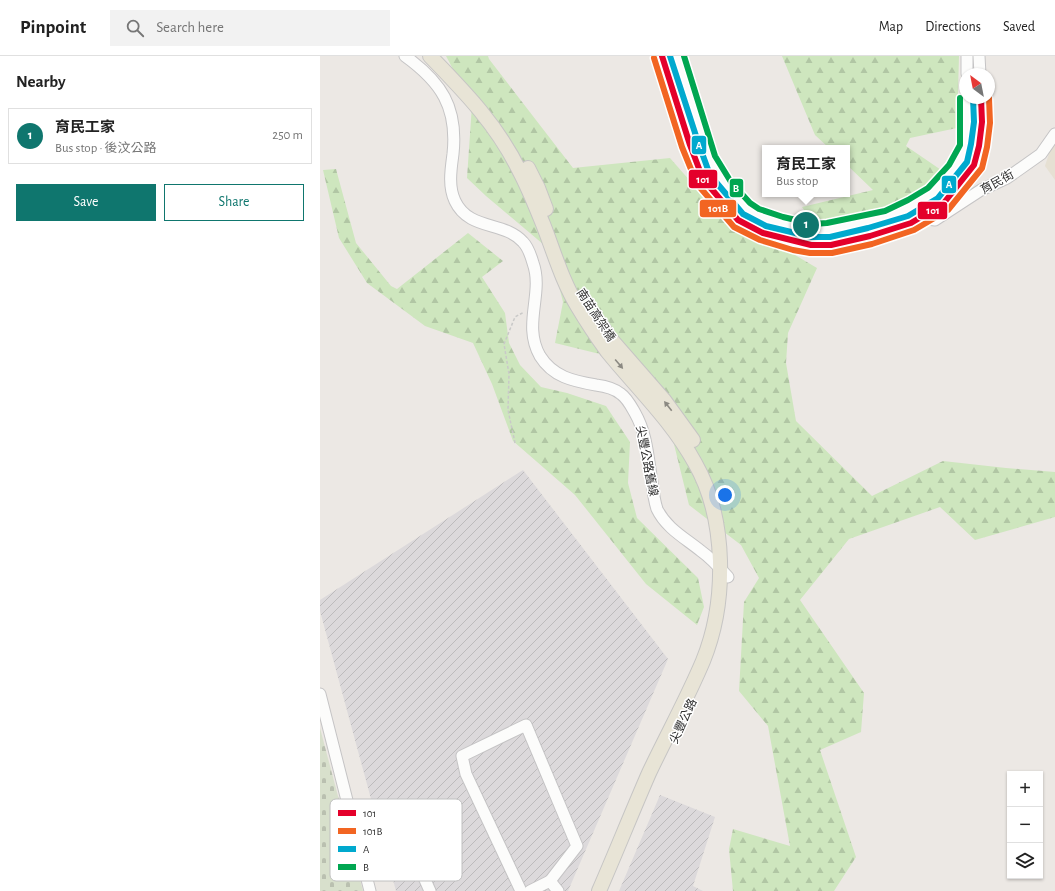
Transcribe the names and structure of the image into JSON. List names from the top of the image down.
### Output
{
  "streets": {
    "main road": ["南苗高架橋", "尖豐公路"],
    "street": ["育民街", "尖豐公路舊線"]
  },
  "crossings": [
    ["南苗高架橋", "尖豐公路"],
    ["尖豐公路舊線", "尖豐公路"]
  ],
  "lines": [
    "transit line 101",
    "transit line A",
    "transit line B",
    "transit line 101B"
  ],
  "legend": [
    "101",
    "101B",
    "A",
    "B"
  ],
  "north": "top left",
  "page": {
    "header": "Pinpoint",
    "search": "Search here",
    "nav": ["Map", "Directions", "Saved"],
    "heading": "Nearby",
    "list": [
      {
        "mark": "1",
        "name": "育民工家",
        "note": "Bus stop · 後汶公路",
        "value": "250 m"
      }
    ],
    "popup": ["育民工家", "Bus stop"],
    "buttons": ["Save", "Share"],
    "pins": "1",
    "map_buttons": ["+", "−"]
  }
}
